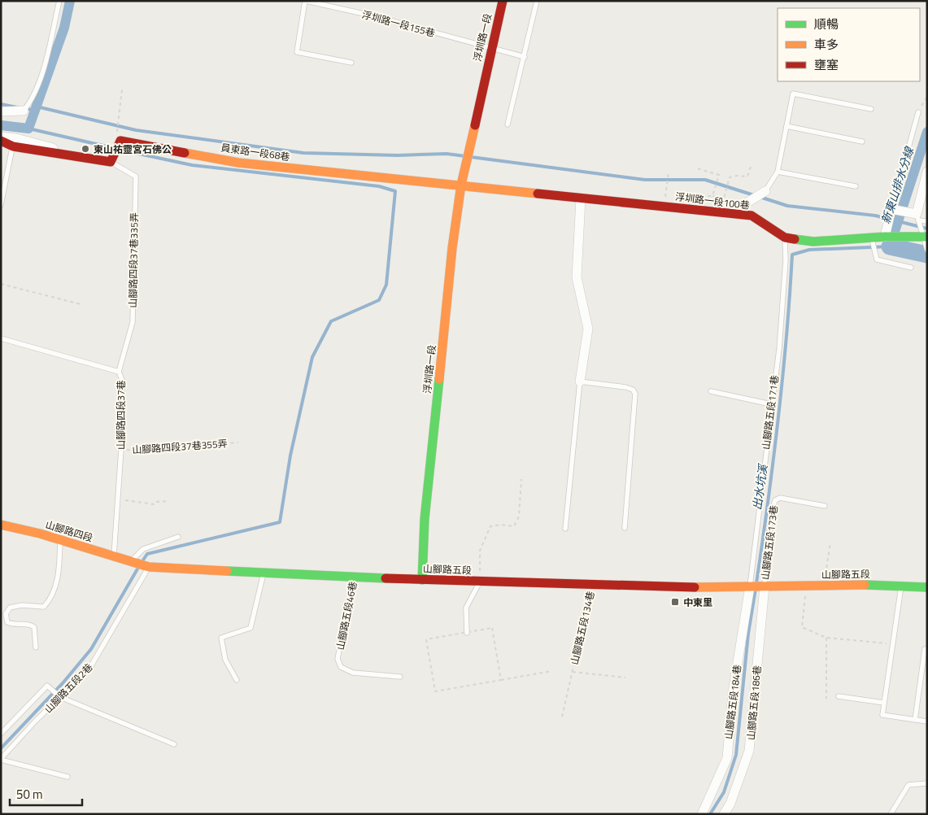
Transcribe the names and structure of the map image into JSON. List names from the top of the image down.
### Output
{
  "streets": {
    "street": [
      "浮圳路一段",
      "員東路一段68巷",
      "浮圳路一段100巷",
      "山腳路四段",
      "山腳路五段",
      "山腳路五段184巷",
      "山腳路五段186巷"
    ],
    "lane": [
      "浮圳路一段155巷",
      "山腳路四段37巷335弄",
      "山腳路五段171巷",
      "山腳路四段37巷",
      "山腳路五段173巷",
      "山腳路五段46巷",
      "山腳路五段2巷"
    ],
    "path": ["山腳路四段37巷355弄", "山腳路五段134巷"]
  },
  "crossings": [
    ["浮圳路一段155巷", "浮圳路一段"],
    ["浮圳路一段", "員東路一段68巷"],
    ["浮圳路一段", "浮圳路一段100巷"],
    ["浮圳路一段", "山腳路五段"],
    ["員東路一段68巷", "浮圳路一段100巷"],
    ["浮圳路一段100巷", "山腳路五段171巷"],
    ["山腳路四段37巷335弄", "山腳路四段37巷"],
    ["山腳路五段171巷", "山腳路五段"],
    ["山腳路五段171巷", "山腳路五段184巷"],
    ["山腳路四段37巷", "山腳路四段37巷355弄"],
    ["山腳路四段37巷", "山腳路四段"],
    ["山腳路四段", "山腳路五段"],
    ["山腳路四段", "山腳路五段2巷"],
    ["山腳路五段173巷", "山腳路五段"],
    ["山腳路五段173巷", "山腳路五段186巷"],
    ["山腳路五段", "山腳路五段46巷"],
    ["山腳路五段", "山腳路五段134巷"],
    ["山腳路五段", "山腳路五段2巷"],
    ["山腳路五段", "山腳路五段184巷"],
    ["山腳路五段", "山腳路五段186巷"]
  ],
  "water": ["新東山排水分線", "出水坑溪"],
  "places": {
    "other": ["東山祐靈宮石佛公"],
    "transit": ["中東里"]
  },
  "legend": ["順暢", "車多", "壅塞"],
  "scale_bar": "50 m"
}
